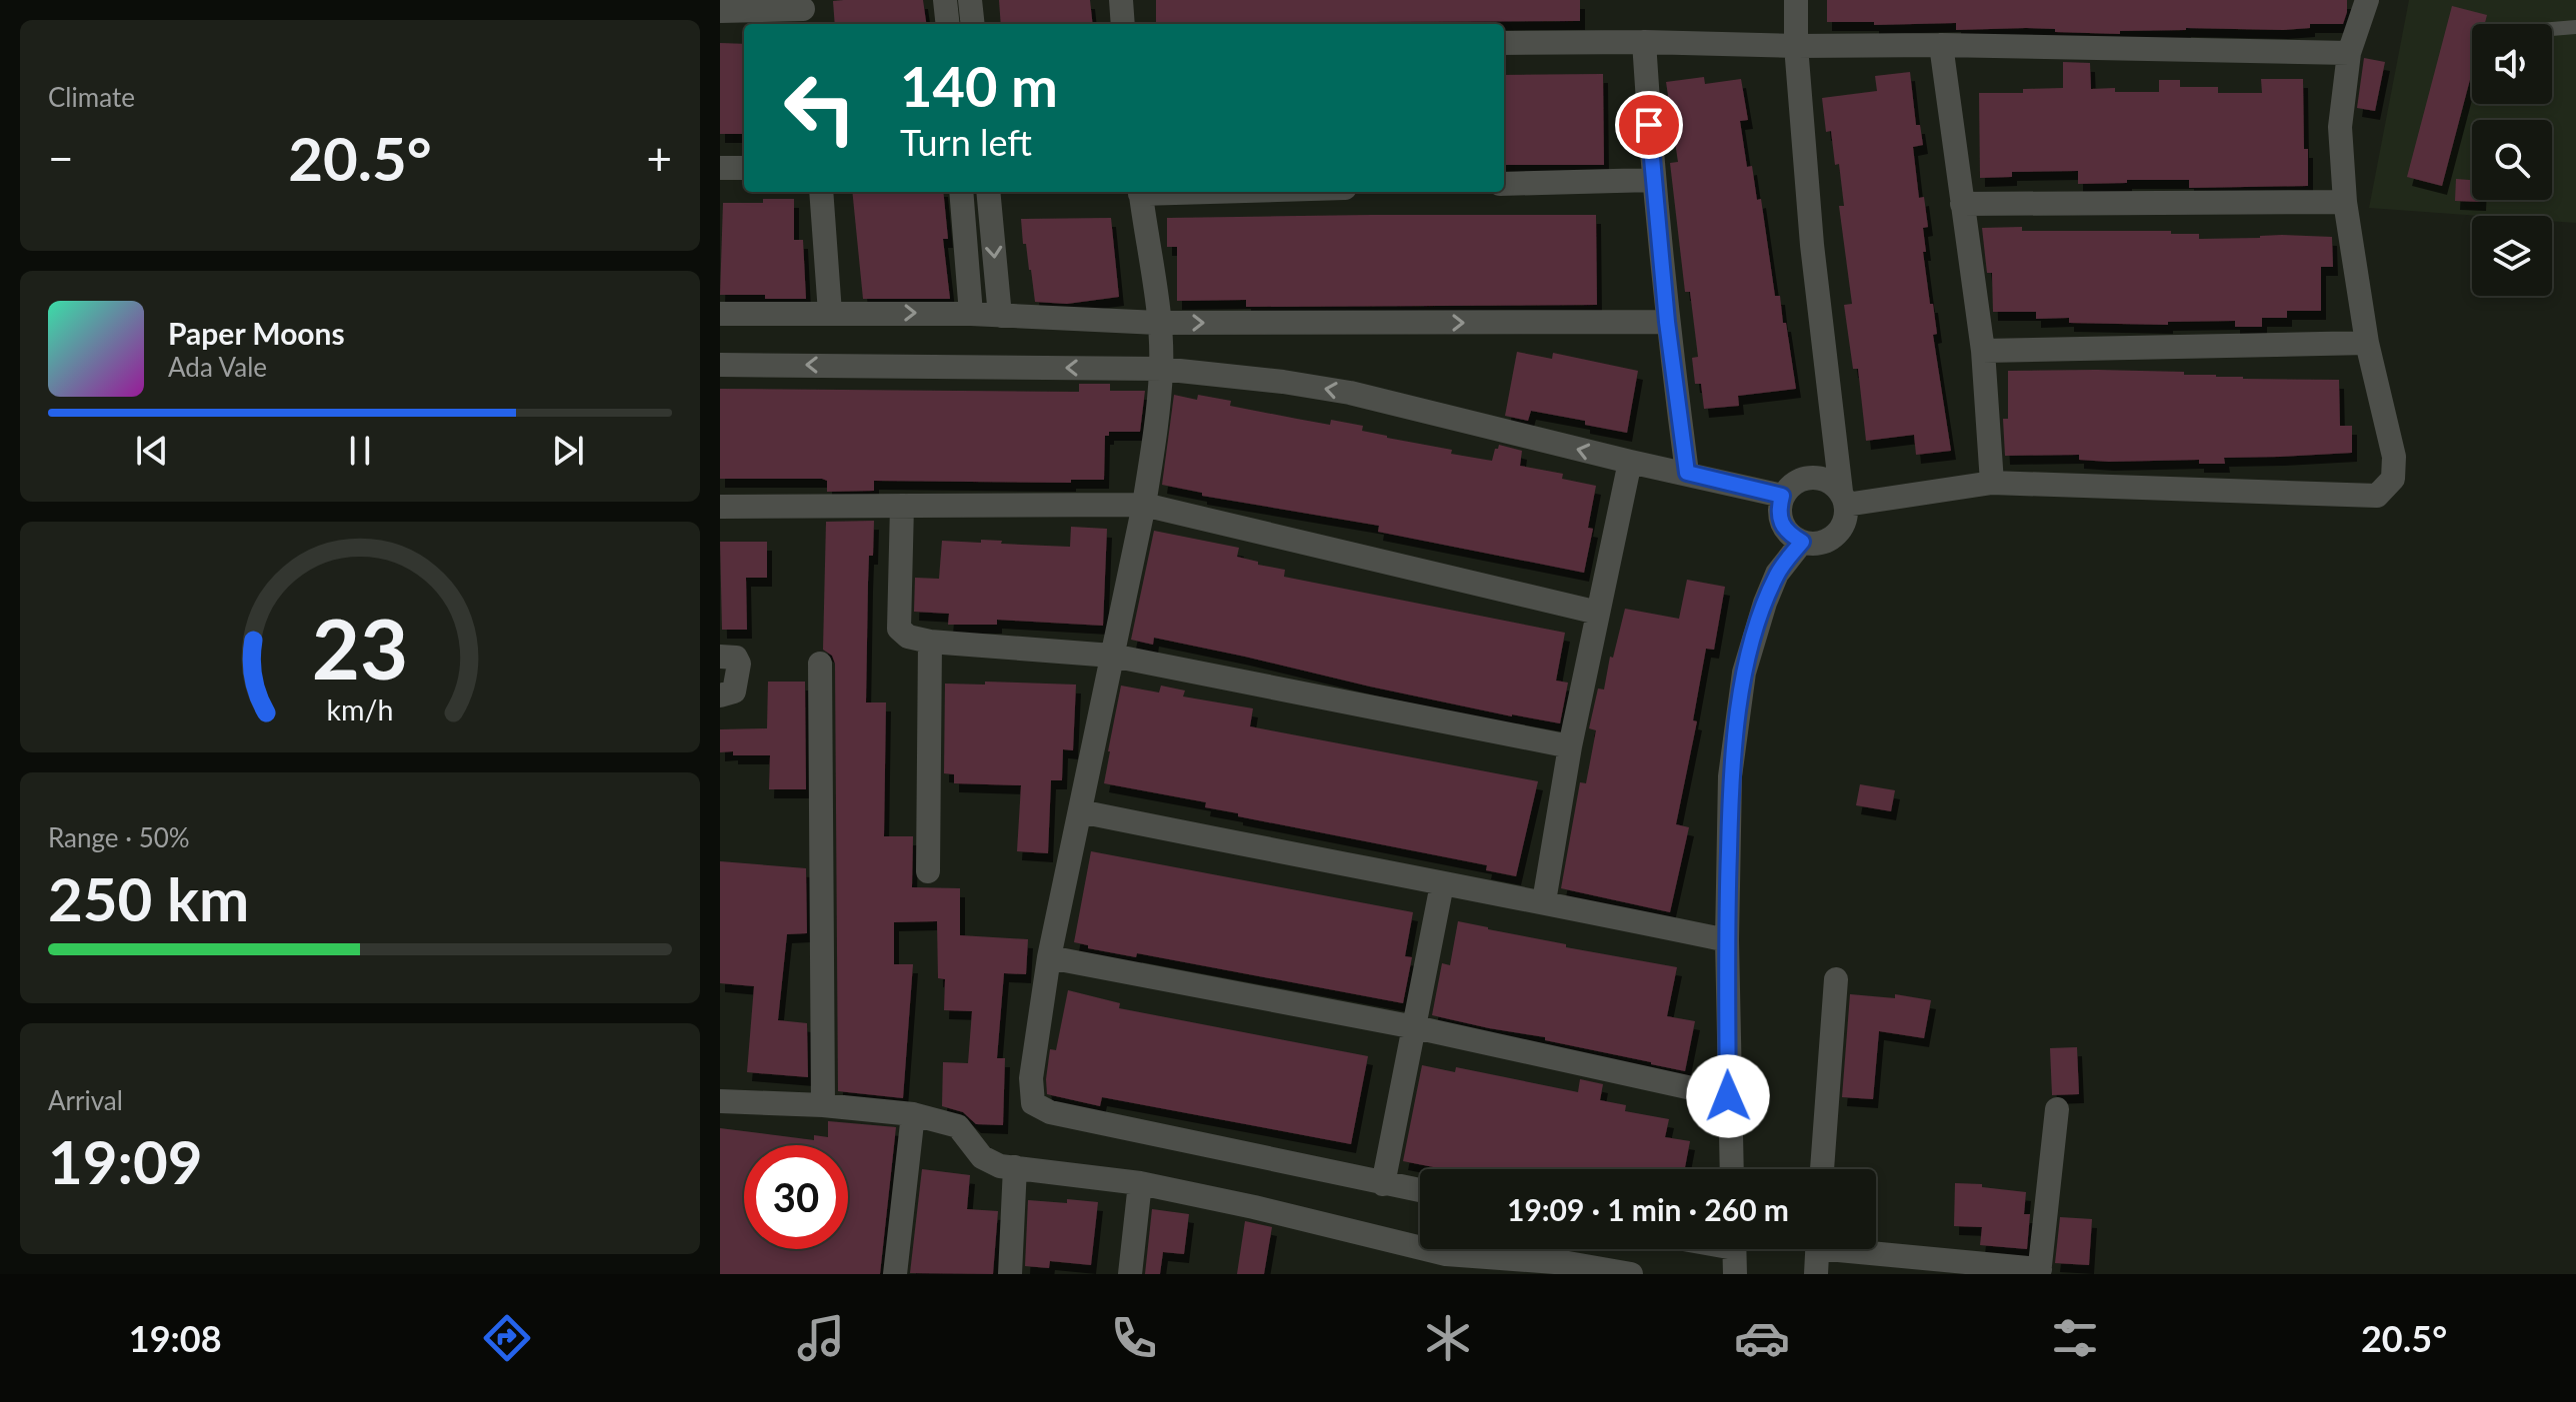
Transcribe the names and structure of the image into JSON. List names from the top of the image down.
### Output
{
  "page": {
    "tile": [
      "Climate",
      ["Range · 50%", "250 km"],
      ["Arrival", "19:09"]
    ],
    "turn": ["140 m", "Turn left"],
    "heat": ["−", "20.5°", "+"],
    "song": ["Paper Moons", "Ada Vale"],
    "limit": "30",
    "trip": "19:09 · 1 min · 260 m",
    "tabs": ["19:08", "20.5°"],
    "gauge": ["23", "km/h"]
  }
}
